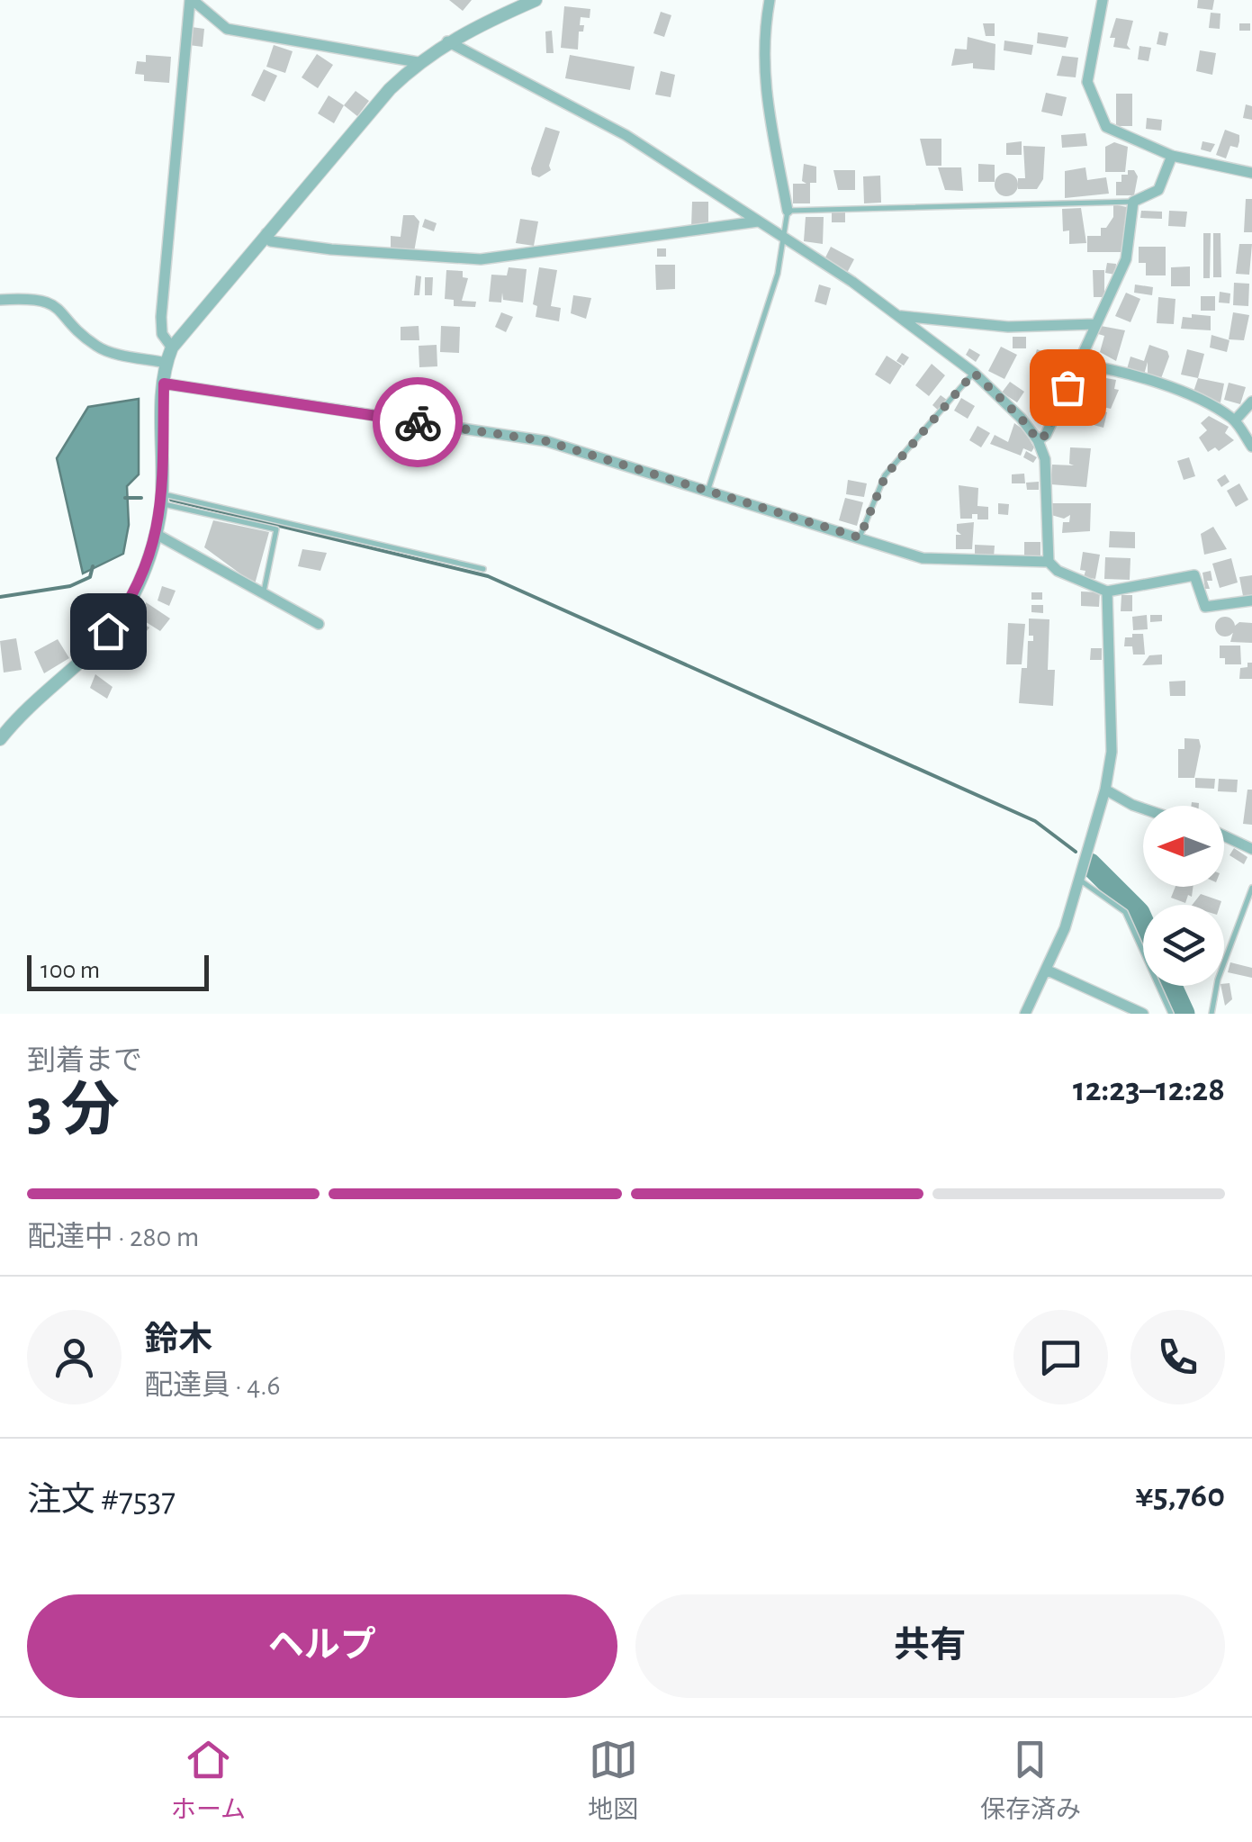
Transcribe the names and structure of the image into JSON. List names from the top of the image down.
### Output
{
  "scale_bar": "100 m",
  "north": "left",
  "page": {
    "scale": "100 m",
    "heading": ["3 分", "到着まで", "12:23–12:28"],
    "panel": [
      "鈴木",
      "配達員 · 4.6",
      "注文 #7537",
      "¥5,760"
    ],
    "bar": "配達中 · 280 m",
    "buttons": ["ヘルプ", "共有"],
    "tabs": ["ホーム", "地図", "保存済み"]
  }
}
